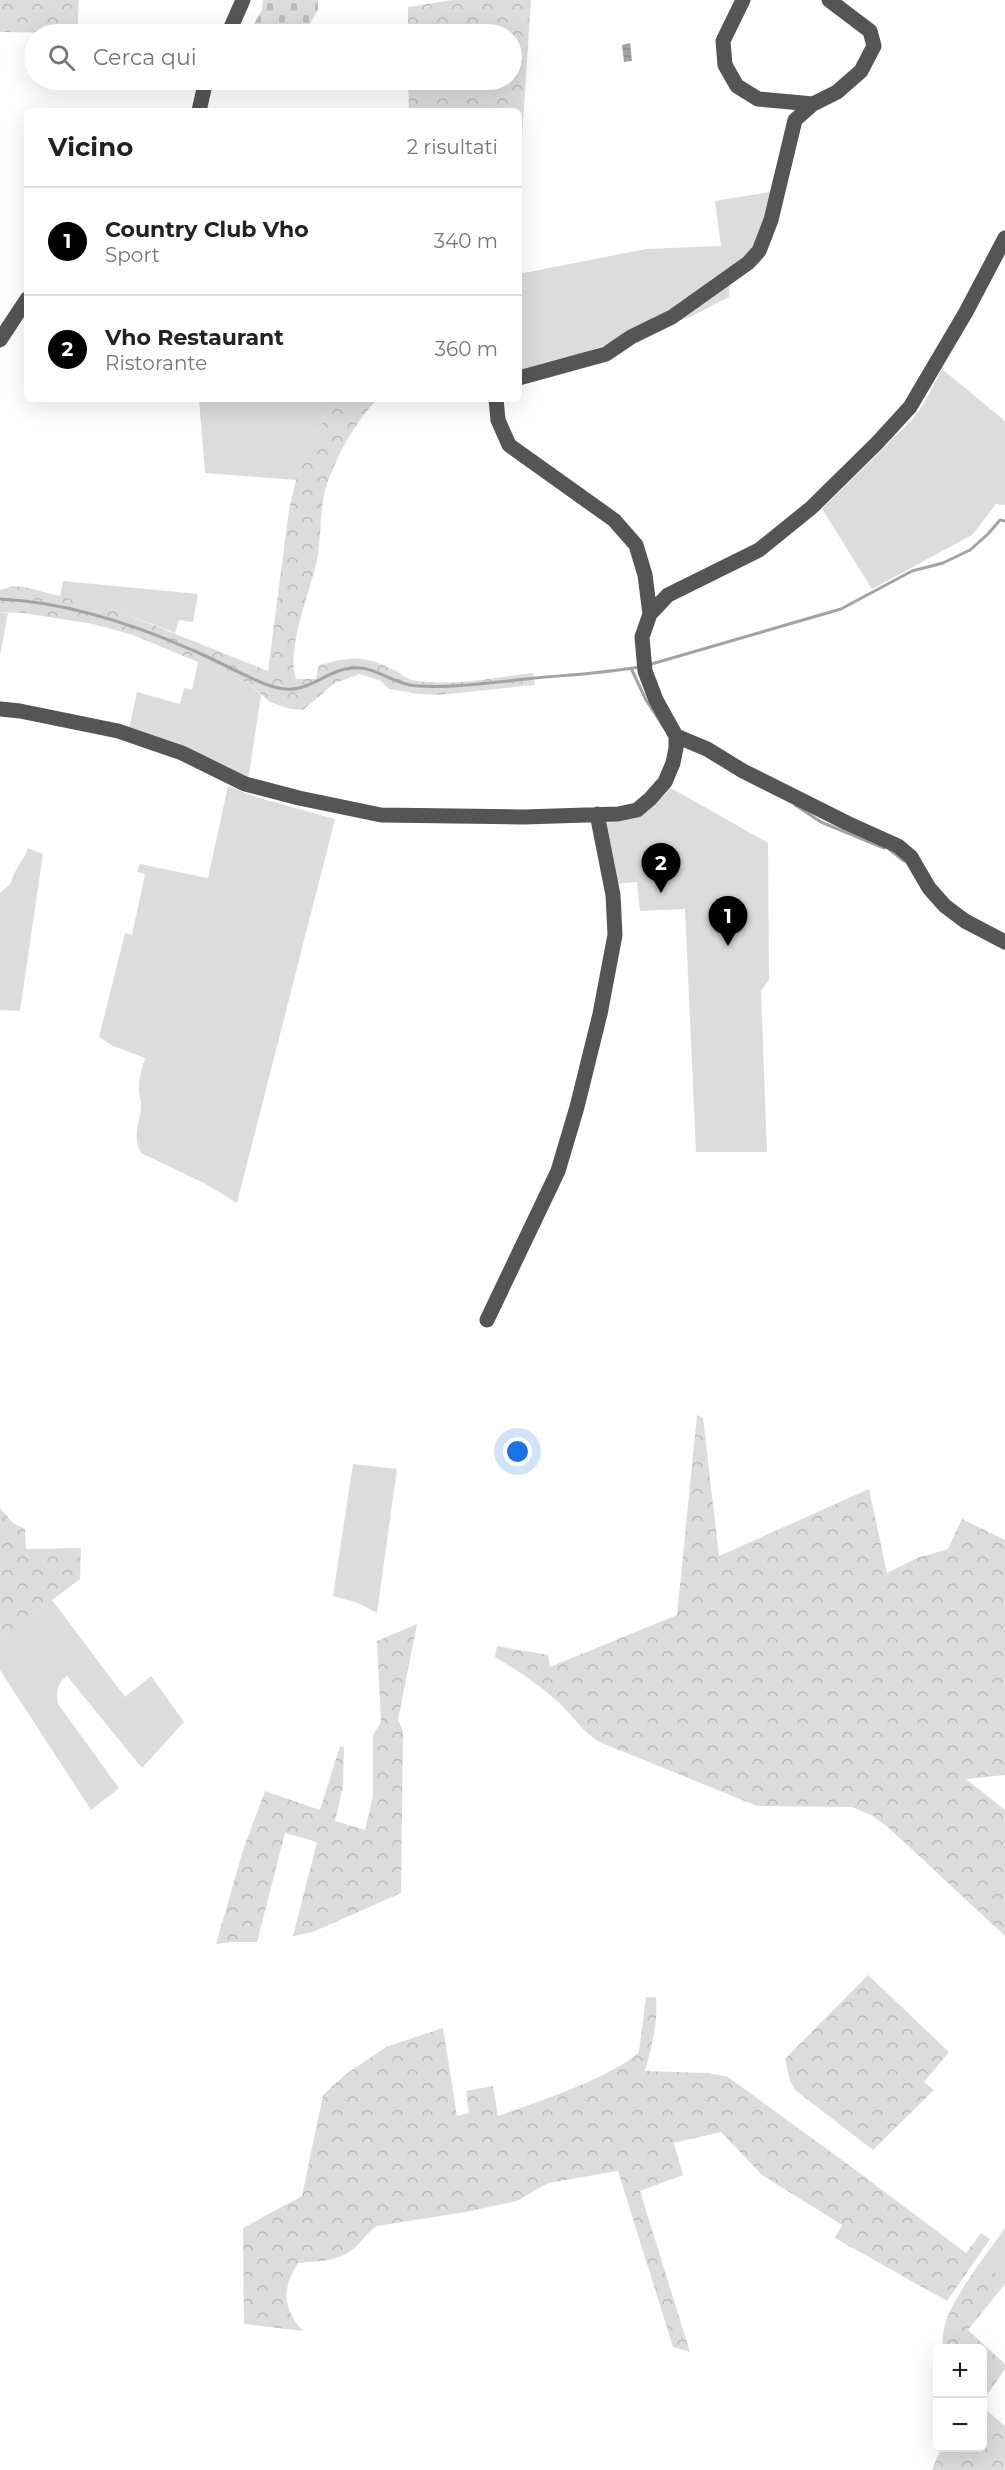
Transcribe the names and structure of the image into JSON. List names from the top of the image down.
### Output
{
  "page": {
    "search": "Cerca qui",
    "heading": ["Vicino", "2 risultati"],
    "list": [
      {
        "mark": "1",
        "name": "Country Club Vho",
        "note": "Sport",
        "value": "340 m"
      },
      {
        "mark": "2",
        "name": "Vho Restaurant",
        "note": "Ristorante",
        "value": "360 m"
      }
    ],
    "pins": ["2", "1"],
    "map_buttons": ["+", "−"]
  }
}
